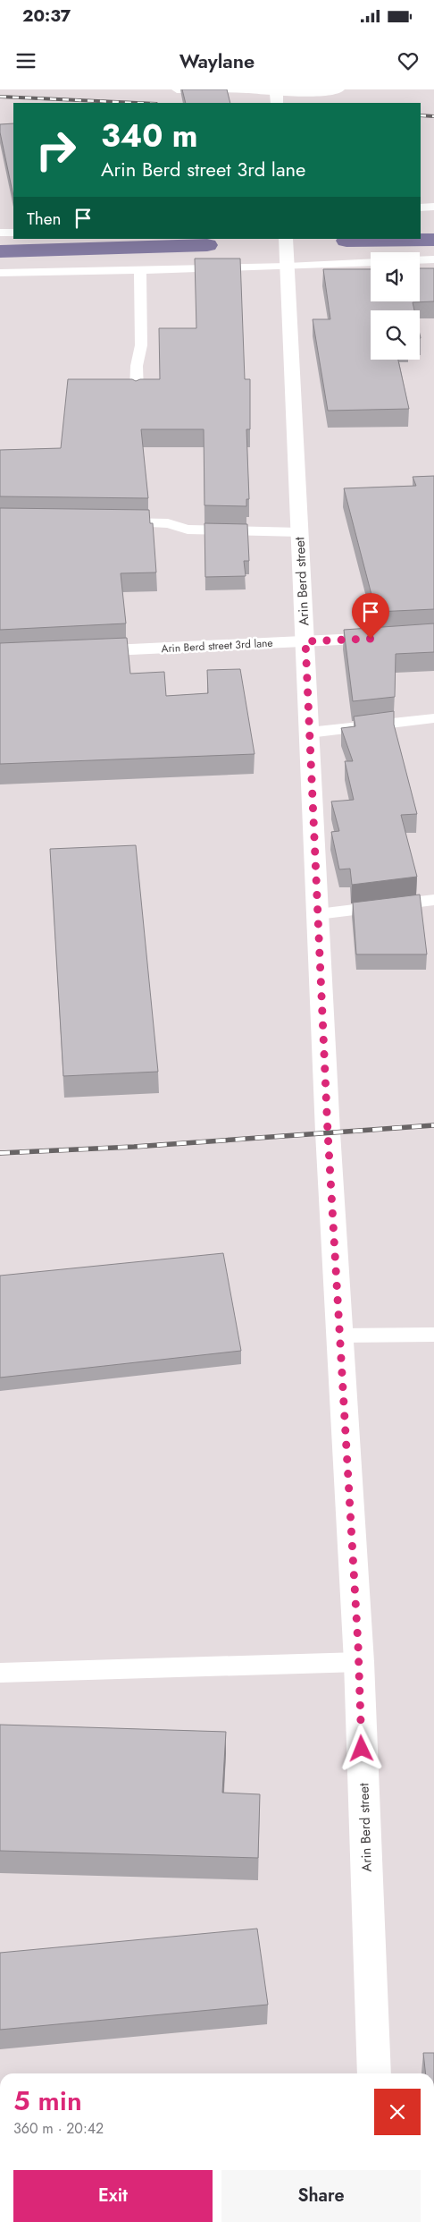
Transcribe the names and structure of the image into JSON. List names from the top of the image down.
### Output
{
  "streets": {
    "street": ["Arin Berd street", "Arin Berd street 3rd lane"]
  },
  "crossings": [
    ["Arin Berd street", "Arin Berd street 3rd lane"]
  ],
  "page": {
    "status": "20:37",
    "header": "Waylane",
    "turn": ["340 m", "Arin Berd street 3rd lane"],
    "then": "Then",
    "heading": ["5 min", "360 m · 20:42"],
    "buttons": ["Exit", "Share"]
  }
}
